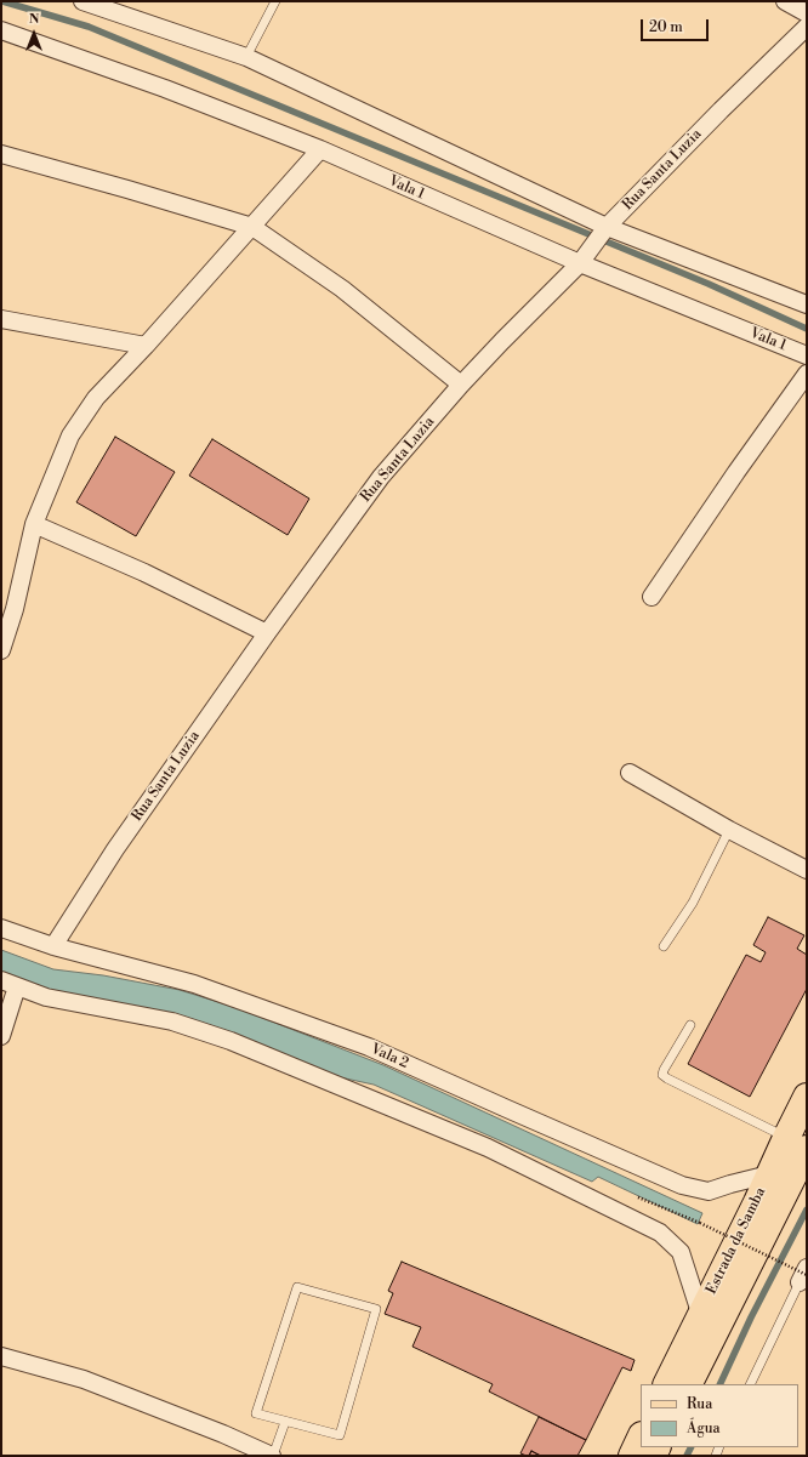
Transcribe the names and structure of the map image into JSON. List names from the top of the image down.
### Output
{
  "streets": {
    "main road": ["Estrada da Samba"],
    "street": ["Rua Santa Luzia", "Vala 1", "Vala 2"]
  },
  "crossings": [
    ["Rua Santa Luzia", "Vala 1"],
    ["Rua Santa Luzia", "Vala 2"],
    ["Vala 2", "Estrada da Samba"]
  ],
  "legend": ["Rua", "Água"],
  "scale_bar": "20 m",
  "north": "top"
}
